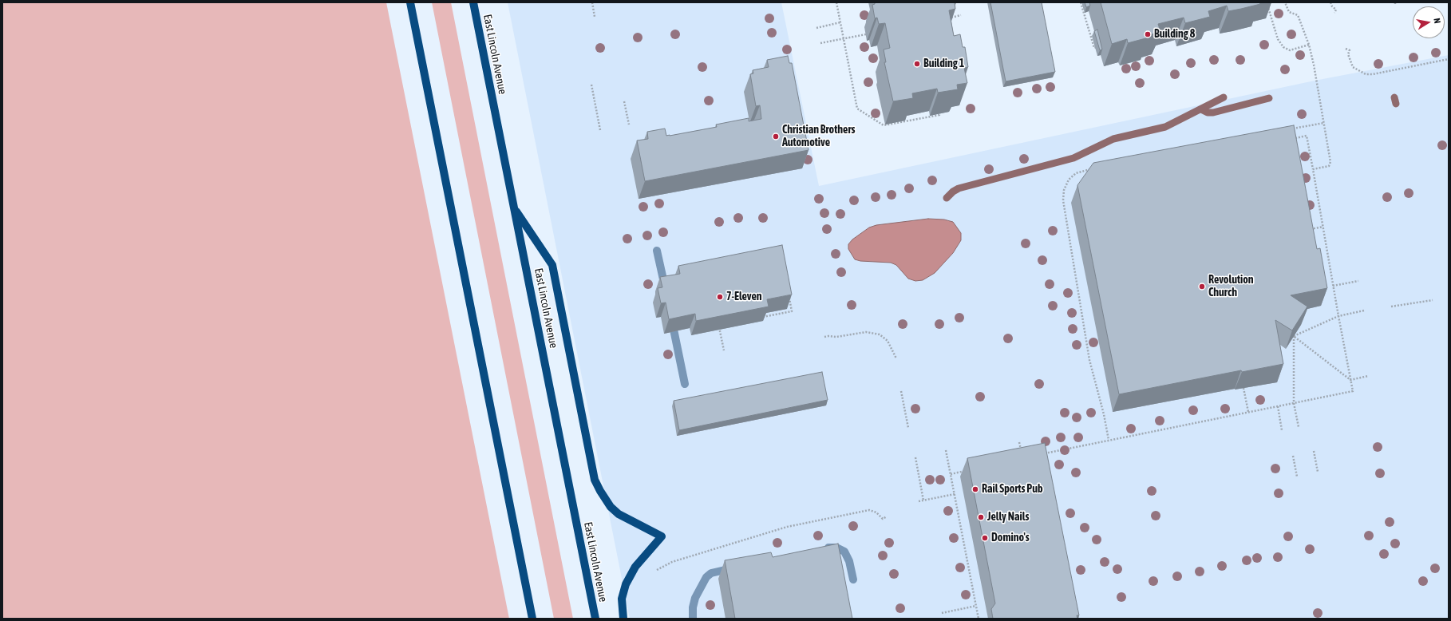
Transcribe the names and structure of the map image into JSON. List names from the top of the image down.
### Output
{
  "streets": {
    "main road": ["East Lincoln Avenue"]
  },
  "places": [
    "Building 8",
    "Building 1",
    "Christian Brothers Automotive",
    "Revolution Church",
    "7-Eleven",
    "Rail Sports Pub",
    "Jelly Nails",
    "Domino's"
  ],
  "north": "right"
}
